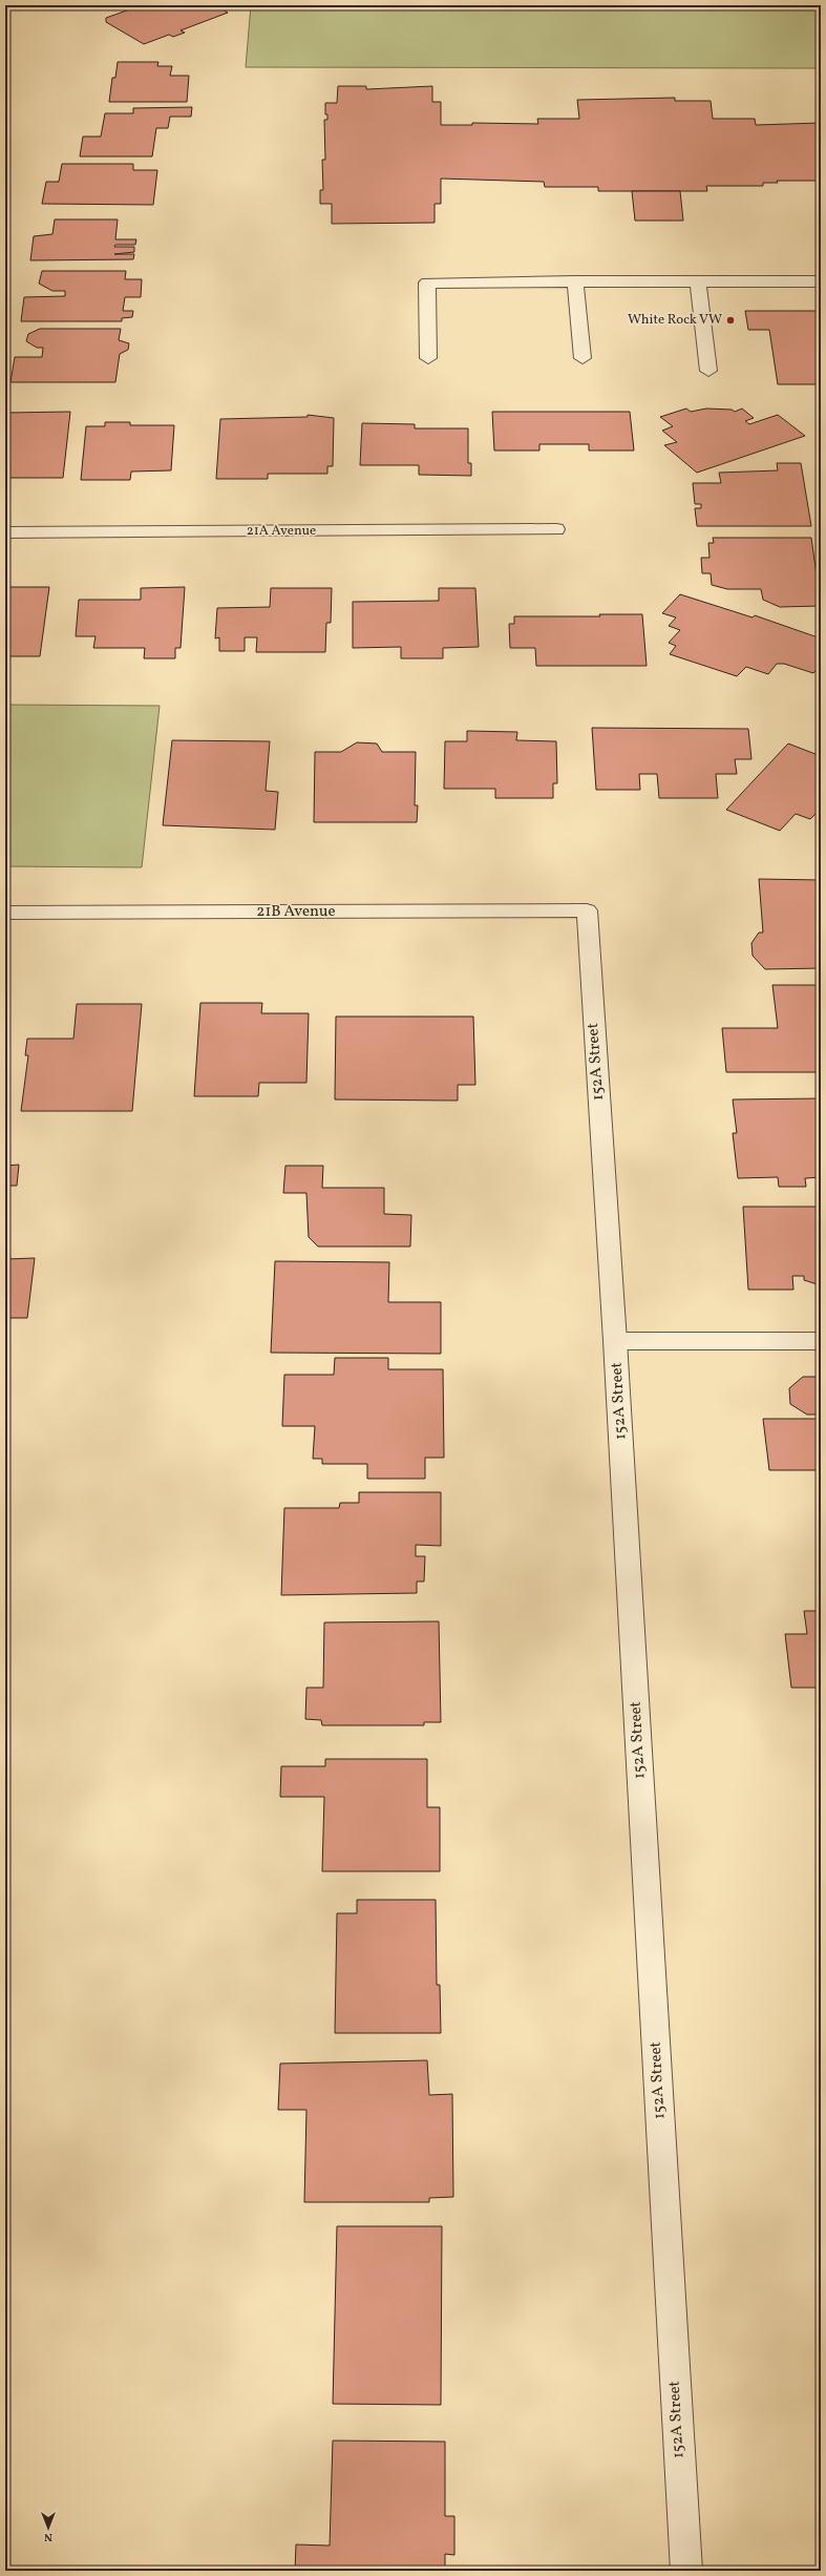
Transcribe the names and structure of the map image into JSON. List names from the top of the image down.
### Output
{
  "streets": {
    "street": ["21A Avenue", "21B Avenue", "152A Street"]
  },
  "crossings": [
    ["21B Avenue", "152A Street"]
  ],
  "places": ["White Rock VW"],
  "north": "bottom"
}
